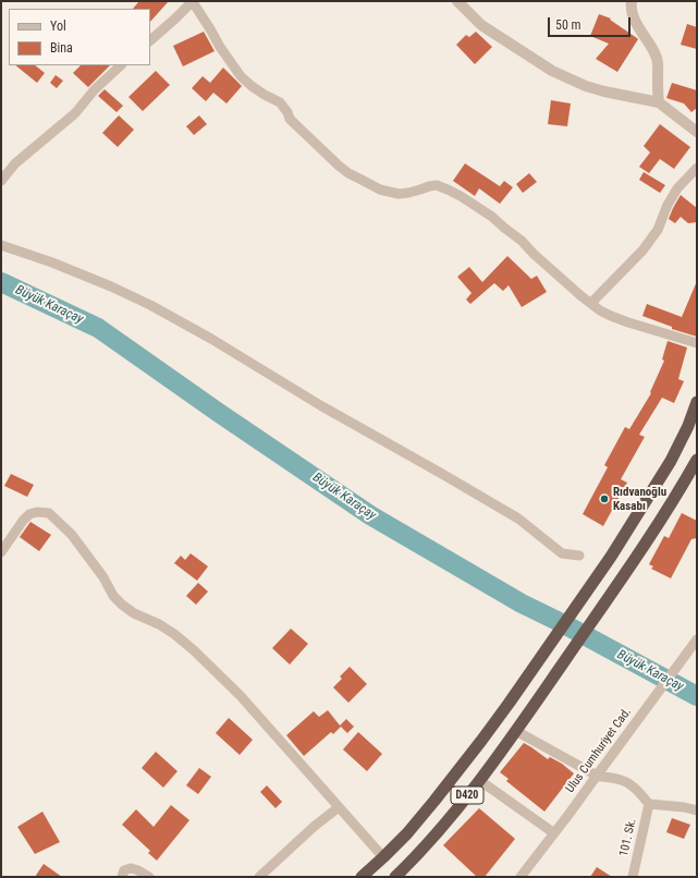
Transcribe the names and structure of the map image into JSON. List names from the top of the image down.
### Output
{
  "streets": {
    "highway": ["D420"],
    "street": ["Ulus Cumhuriyet Cad.", "101. Sk."]
  },
  "water": ["Büyük Karaçay"],
  "places": ["Rıdvanoğlu Kasabı"],
  "legend": ["Yol", "Bina"],
  "scale_bar": "50 m"
}
